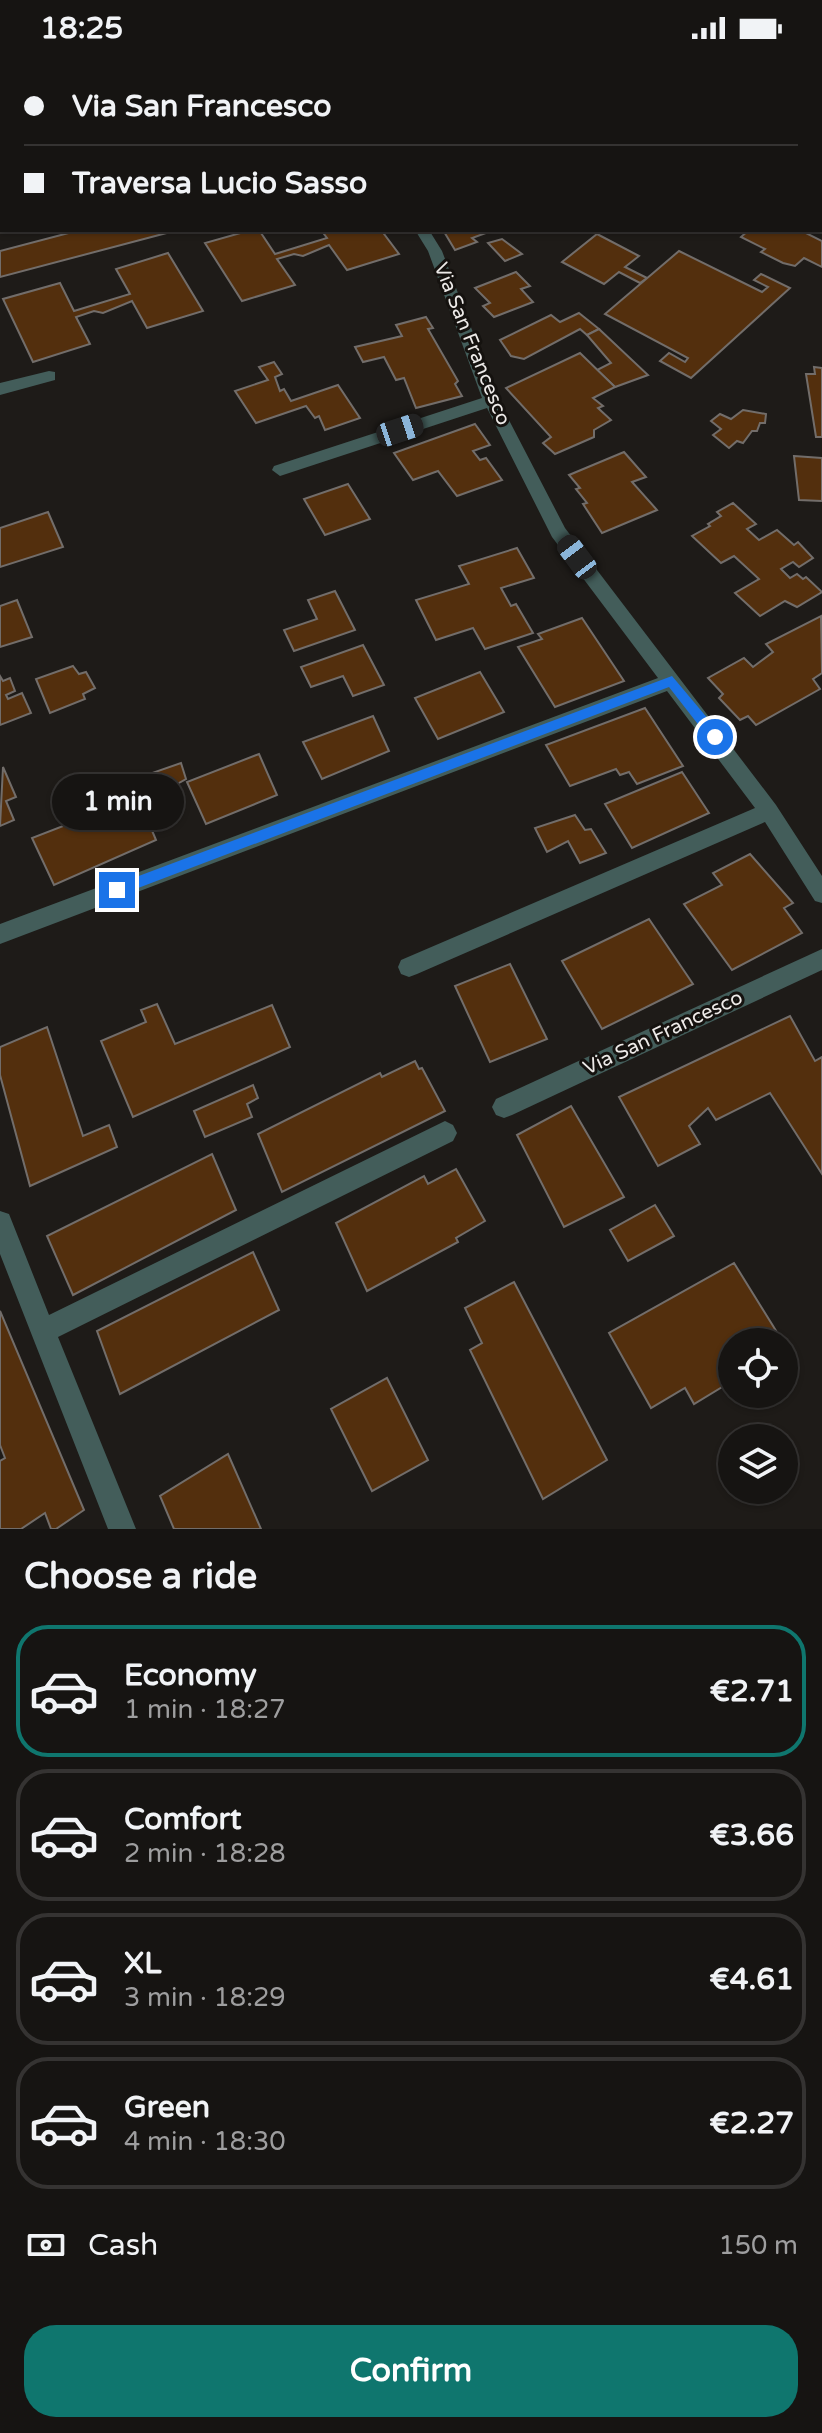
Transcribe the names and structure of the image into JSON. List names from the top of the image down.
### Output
{
  "streets": {
    "street": ["Via San Francesco"]
  },
  "page": {
    "status": "18:25",
    "banner": ["Via San Francesco", "Traversa Lucio Sasso"],
    "bubble": "1 min",
    "heading": "Choose a ride",
    "list": [
      {
        "name": "Economy",
        "note": "1 min · 18:27",
        "value": "€2.71"
      },
      {
        "name": "Comfort",
        "note": "2 min · 18:28",
        "value": "€3.66"
      },
      {
        "name": "XL",
        "note": "3 min · 18:29",
        "value": "€4.61"
      },
      {
        "name": "Green",
        "note": "4 min · 18:30",
        "value": "€2.27"
      }
    ],
    "pay": ["Cash", "150 m"],
    "buttons": "Confirm"
  }
}
